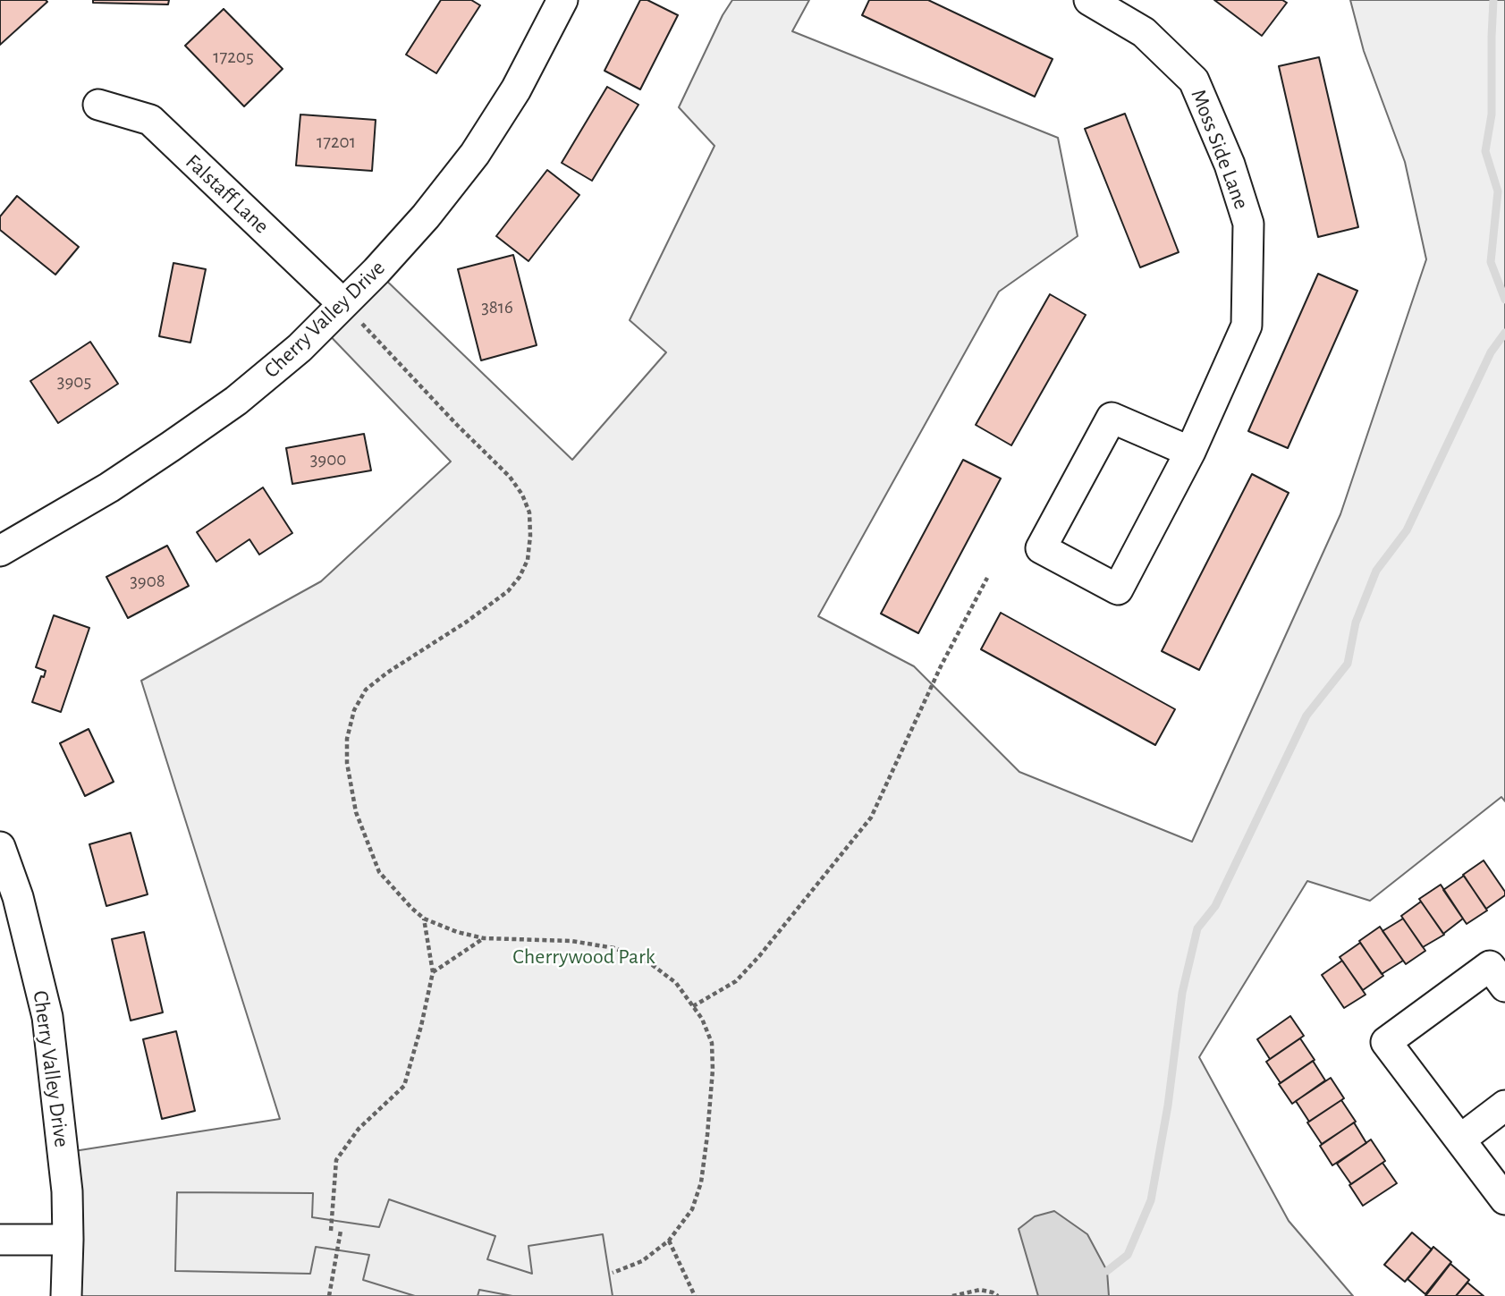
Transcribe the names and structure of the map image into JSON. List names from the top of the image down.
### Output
{
  "streets": {
    "street": ["Moss Side Lane", "Falstaff Lane", "Cherry Valley Drive"]
  },
  "crossings": [
    ["Falstaff Lane", "Cherry Valley Drive"]
  ],
  "parks": ["Cherrywood Park"],
  "house_numbers": [
    "17205",
    "17201",
    "3816",
    "3905",
    "3900",
    "3908"
  ]
}
